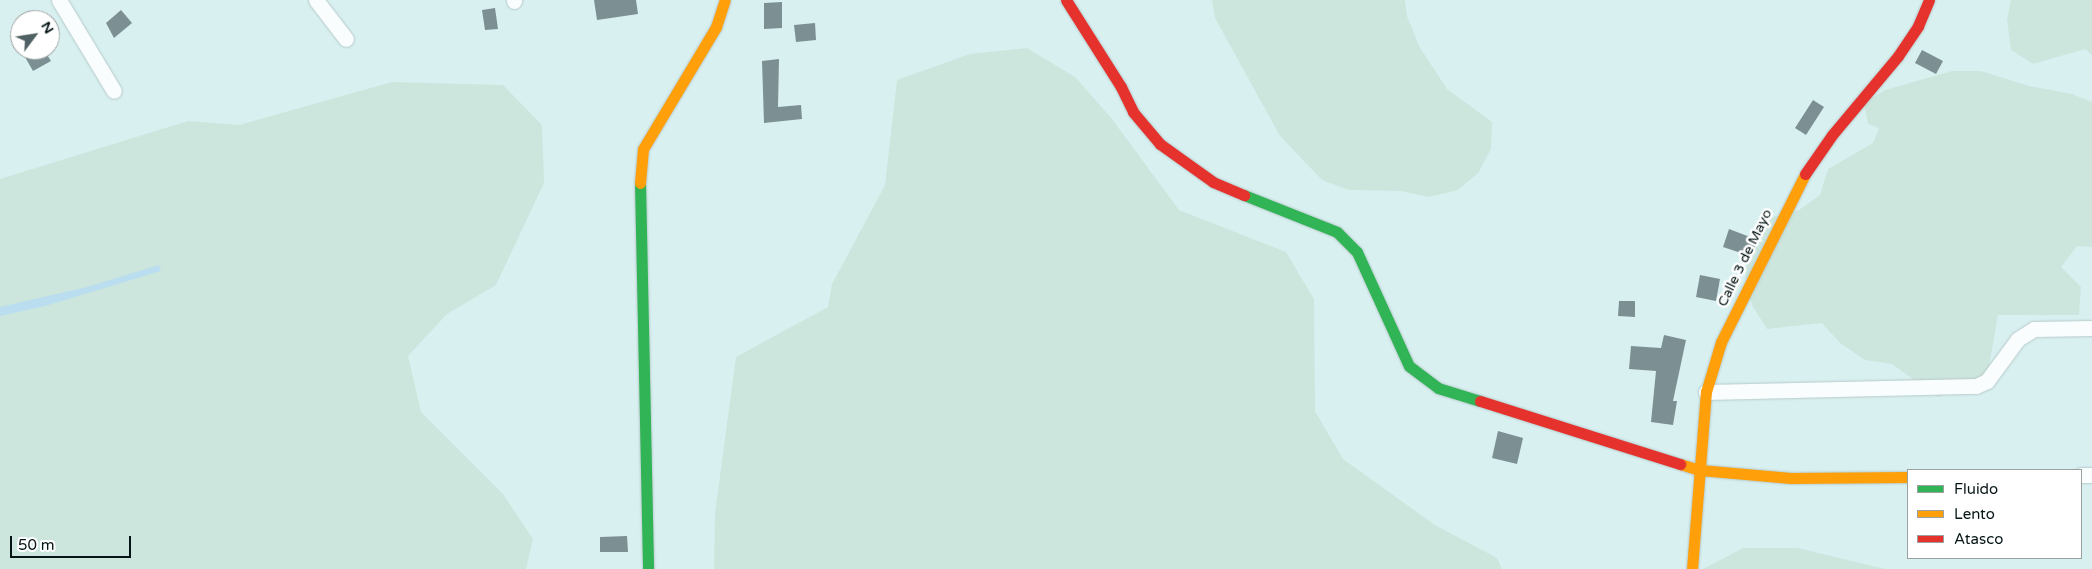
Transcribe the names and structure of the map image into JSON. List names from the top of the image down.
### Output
{
  "streets": {
    "street": ["Calle 3 de Mayo"]
  },
  "legend": ["Fluido", "Lento", "Atasco"],
  "scale_bar": "50 m",
  "north": "top right"
}
